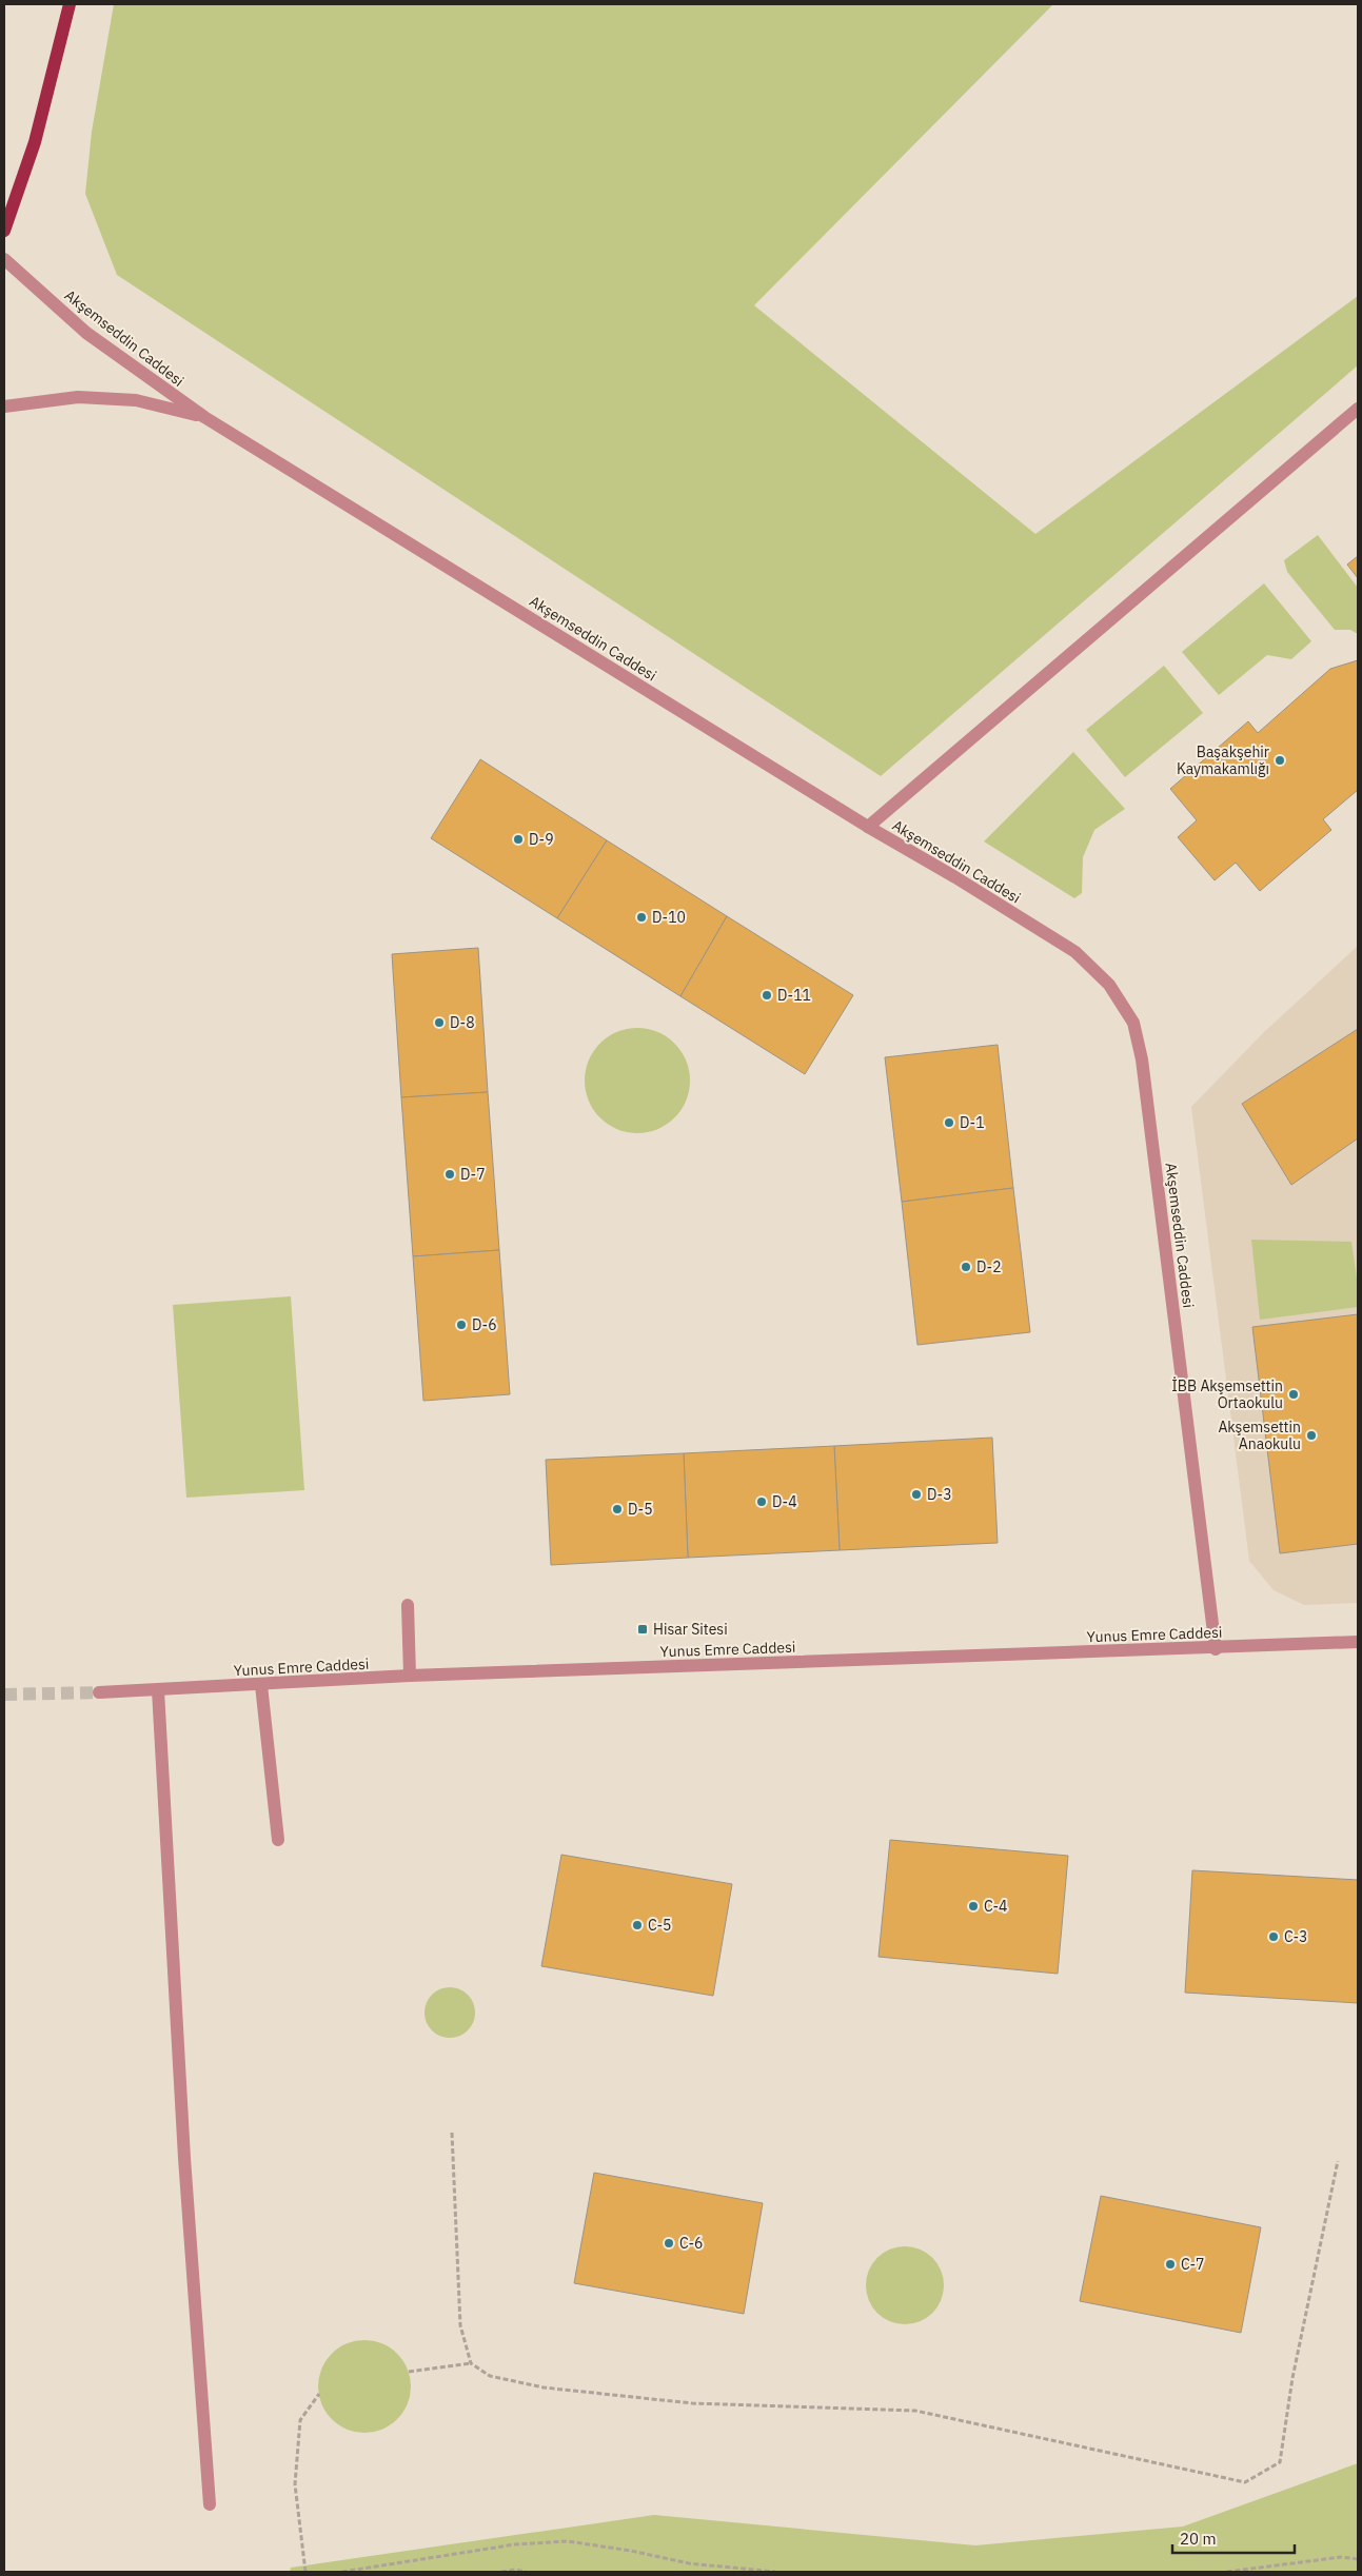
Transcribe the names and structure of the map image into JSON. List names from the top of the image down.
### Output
{
  "streets": {
    "street": ["Akşemseddin Caddesi", "Yunus Emre Caddesi"]
  },
  "crossings": [
    ["Akşemseddin Caddesi", "Yunus Emre Caddesi"]
  ],
  "places": {
    "other": [
      "Başakşehir Kaymakamlığı",
      "D-9",
      "D-10",
      "D-11",
      "D-8",
      "D-1",
      "D-7",
      "D-2",
      "D-6",
      "İBB Akşemsettin Ortaokulu",
      "Akşemsettin Anaokulu",
      "D-3",
      "D-4",
      "D-5",
      "C-4",
      "C-5",
      "C-3",
      "C-6",
      "C-7"
    ],
    "transit": ["Hisar Sitesi"]
  },
  "scale_bar": "20 m"
}
